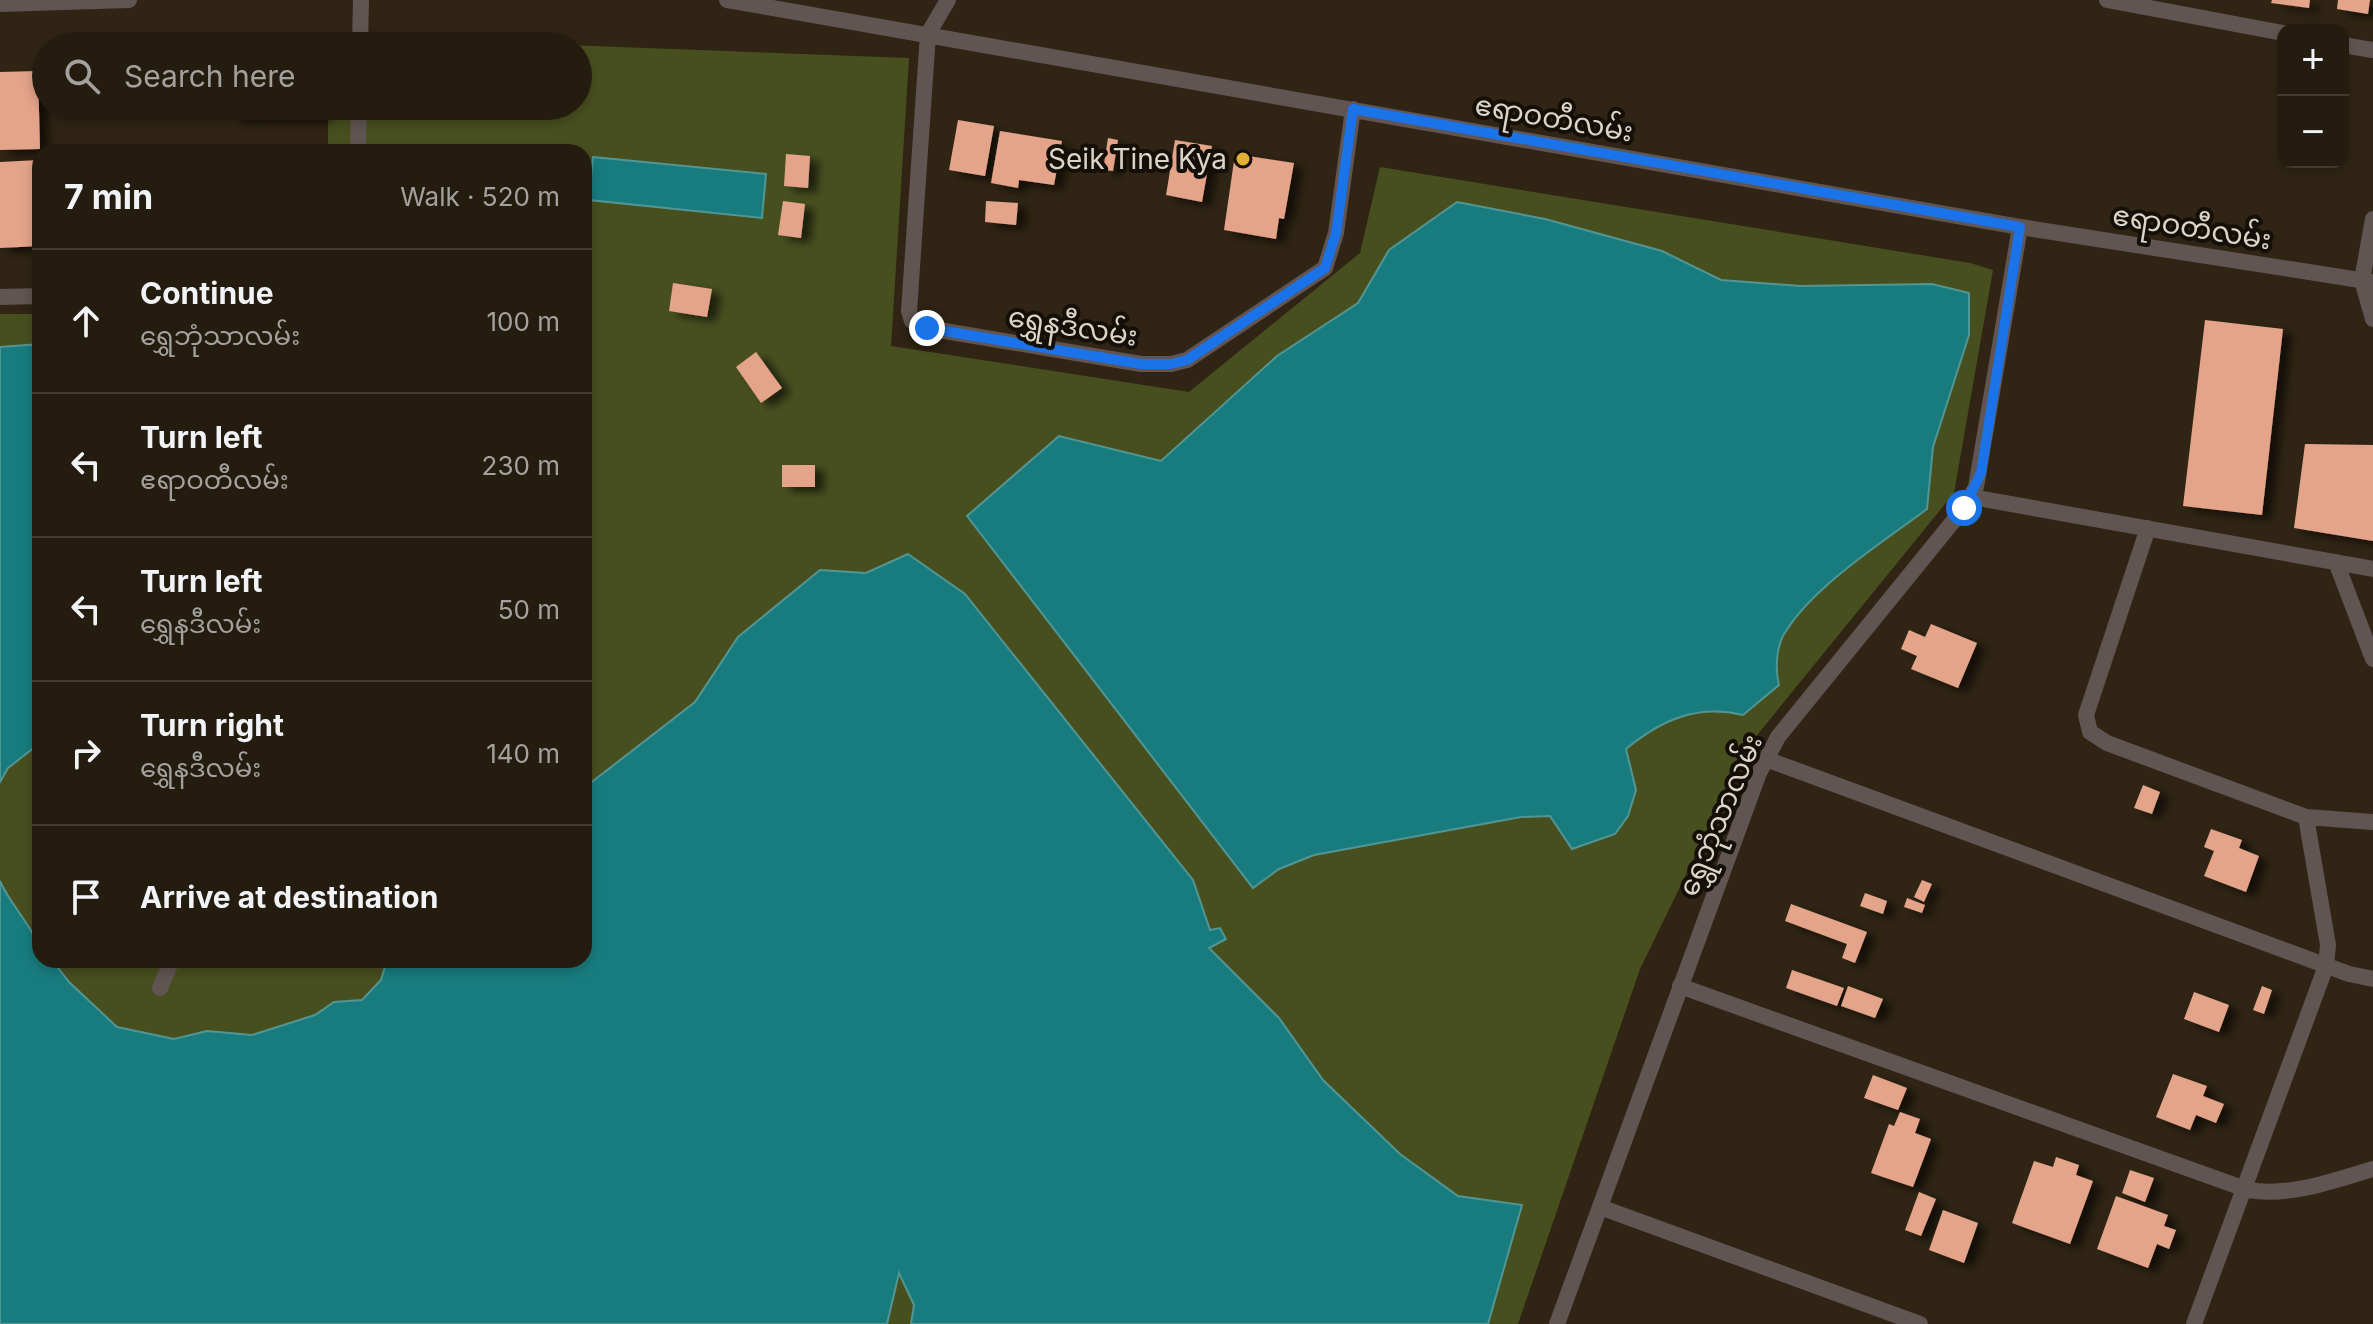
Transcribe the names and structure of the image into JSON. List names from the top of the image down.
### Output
{
  "streets": {
    "street": ["ဧရာဝတီလမ်း", "ရွှေနဒီလမ်း", "ရွှေဘုံသာလမ်း"]
  },
  "crossings": [
    ["ဧရာဝတီလမ်း", "ရွှေနဒီလမ်း"],
    ["ဧရာဝတီလမ်း", "ရွှေဘုံသာလမ်း"]
  ],
  "places": ["Seik Tine Kya"],
  "page": {
    "map_buttons": ["+", "−"],
    "search": "Search here",
    "heading": ["7 min", "Walk · 520 m"],
    "list": [
      ["Continue", "ရွှေဘုံသာလမ်း", "100 m"],
      ["Turn left", "ဧရာဝတီလမ်း", "230 m"],
      ["Turn left", "ရွှေနဒီလမ်း", "50 m"],
      ["Turn right", "ရွှေနဒီလမ်း", "140 m"],
      "Arrive at destination"
    ]
  }
}
